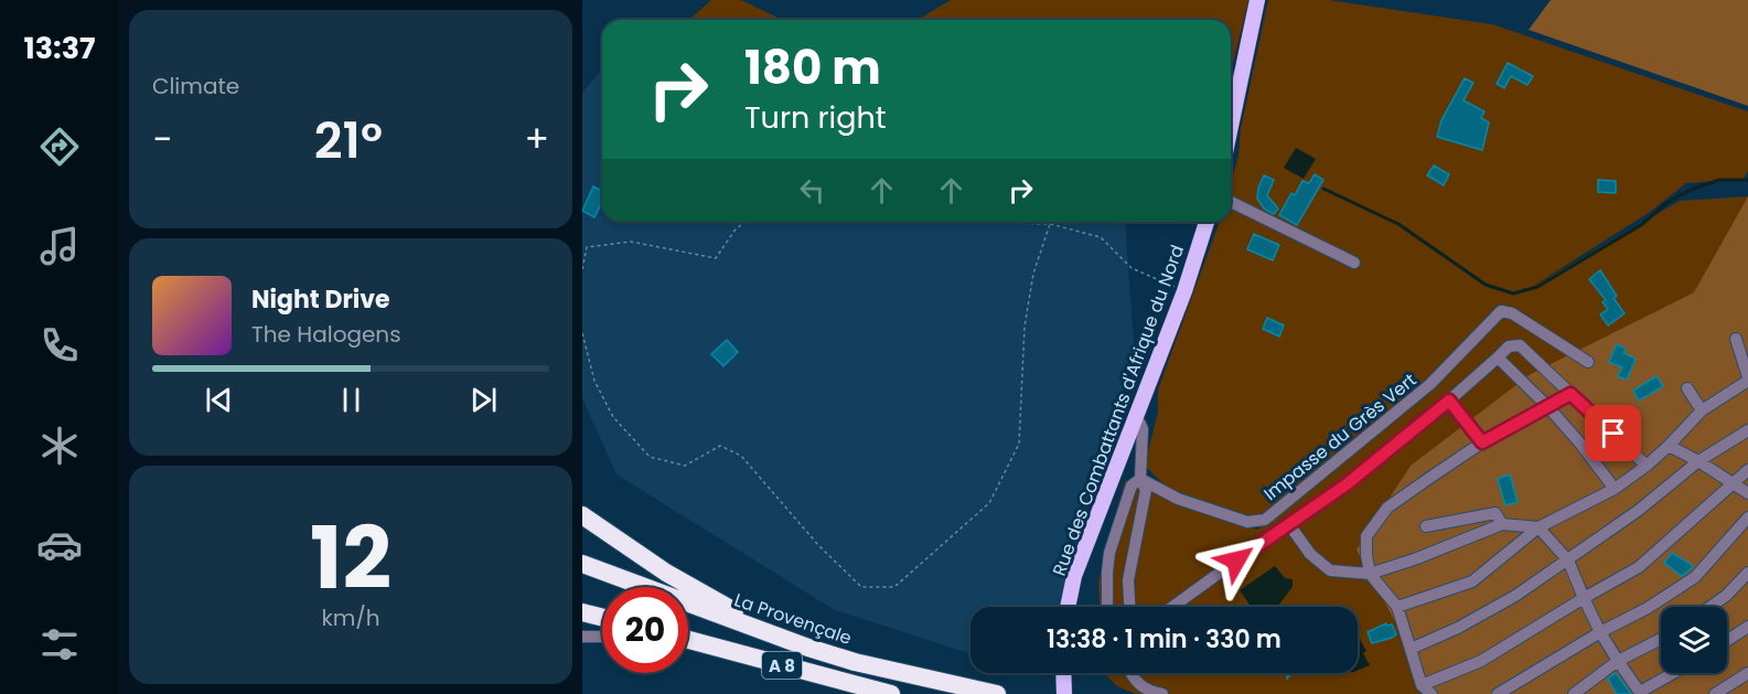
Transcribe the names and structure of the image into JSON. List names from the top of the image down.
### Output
{
  "streets": {
    "highway": ["La Provençale", "A 8"],
    "main road": ["Rue des Combattants d'Afrique du Nord"],
    "street": ["Impasse du Grès Vert"]
  },
  "page": {
    "tabs": "13:37",
    "tile": [
      "Climate",
      ["12", "km/h"]
    ],
    "turn": ["180 m", "Turn right"],
    "heat": ["−", "21°", "+"],
    "song": ["Night Drive", "The Halogens"],
    "limit": "20",
    "trip": "13:38 · 1 min · 330 m"
  }
}
